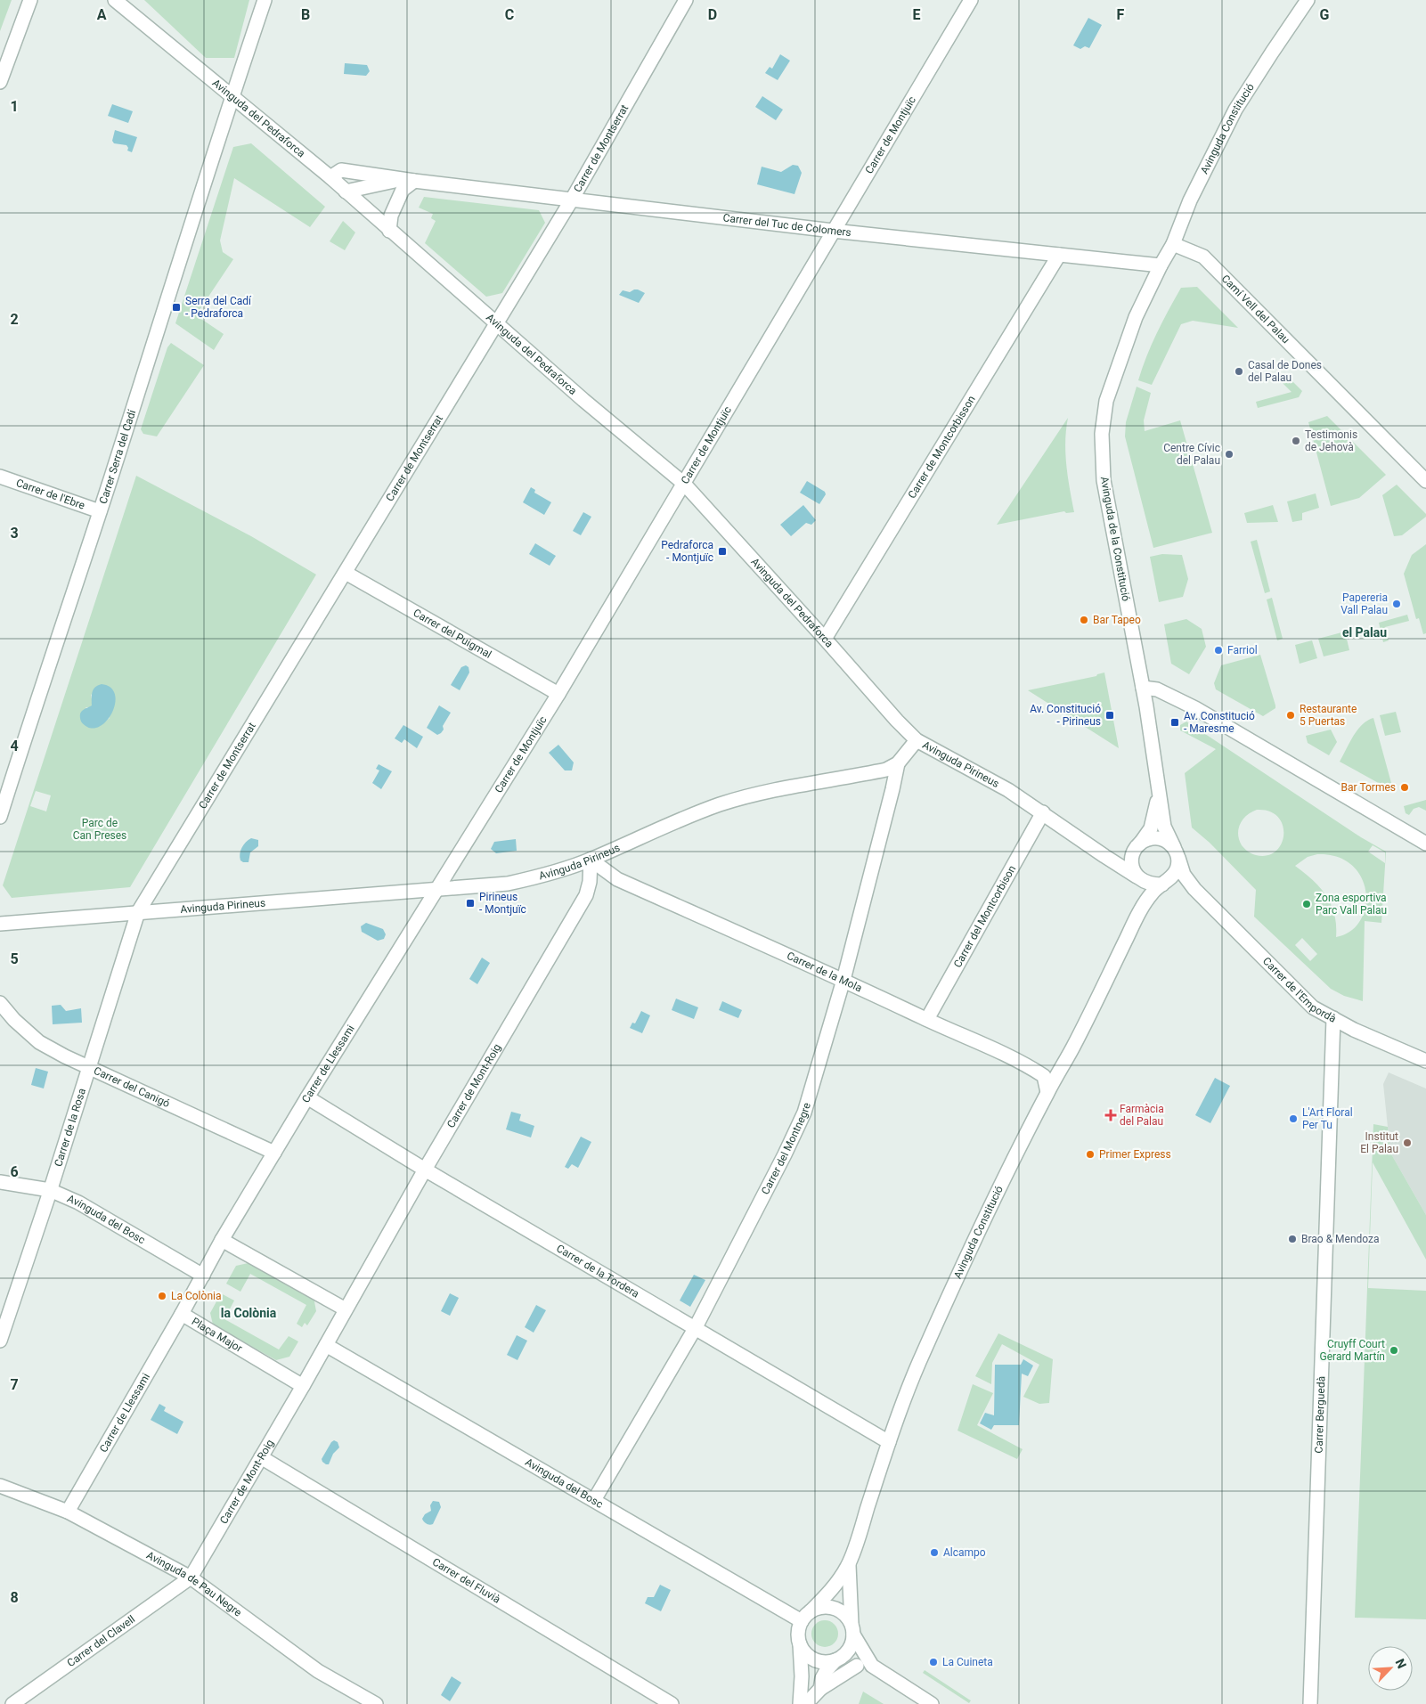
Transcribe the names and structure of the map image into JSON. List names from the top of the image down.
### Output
{
  "streets": {
    "street": [
      "Avinguda del Pedraforca",
      "Avinguda Constitució",
      "Carrer de Montjuïc",
      "Carrer de Montserrat",
      "Carrer del Tuc de Colomers",
      "Camí Vell del Palau",
      "Carrer de Montcorbisson",
      "Carrer Serra del Cadí",
      "Carrer de l'Ebre",
      "Avinguda de la Constitució",
      "Carrer del Puigmal",
      "Avinguda Pirineus",
      "Carrer del Montcorbison",
      "Carrer de la Mola",
      "Carrer de l'Empordà",
      "Carrer de Llessami",
      "Carrer de Mont-Roig",
      "Carrer del Canigó",
      "Carrer de la Rosa",
      "Carrer del Montnegre",
      "Avinguda del Bosc",
      "Carrer de la Tordera",
      "Plaça Major",
      "Carrer Berguedà",
      "Carrer del Fluvià",
      "Avinguda de Pau Negre",
      "Carrer del Clavell"
    ]
  },
  "crossings": [
    ["Avinguda del Pedraforca", "Carrer de Montjuïc"],
    ["Avinguda del Pedraforca", "Carrer de Montserrat"],
    ["Avinguda del Pedraforca", "Carrer del Tuc de Colomers"],
    ["Avinguda del Pedraforca", "Carrer de Montcorbisson"],
    ["Avinguda del Pedraforca", "Carrer Serra del Cadí"],
    ["Avinguda del Pedraforca", "Avinguda Pirineus"],
    ["Avinguda Constitució", "Carrer del Tuc de Colomers"],
    ["Avinguda Constitució", "Camí Vell del Palau"],
    ["Avinguda Constitució", "Avinguda de la Constitució"],
    ["Avinguda Constitució", "Avinguda Pirineus"],
    ["Avinguda Constitució", "Carrer de la Mola"],
    ["Avinguda Constitució", "Carrer de l'Empordà"],
    ["Avinguda Constitució", "Avinguda del Bosc"],
    ["Avinguda Constitució", "Carrer de la Tordera"],
    ["Carrer de Montjuïc", "Carrer del Tuc de Colomers"],
    ["Carrer de Montjuïc", "Carrer del Puigmal"],
    ["Carrer de Montjuïc", "Avinguda Pirineus"],
    ["Carrer de Montjuïc", "Carrer de Llessami"],
    ["Carrer de Montserrat", "Carrer del Tuc de Colomers"],
    ["Carrer de Montserrat", "Carrer del Puigmal"],
    ["Carrer de Montserrat", "Avinguda Pirineus"],
    ["Carrer de Montserrat", "Carrer de la Rosa"],
    ["Carrer del Tuc de Colomers", "Carrer de Montcorbisson"],
    ["Carrer del Tuc de Colomers", "Avinguda de la Constitució"],
    ["Carrer Serra del Cadí", "Carrer de l'Ebre"],
    ["Avinguda Pirineus", "Carrer del Montcorbison"],
    ["Avinguda Pirineus", "Carrer de la Mola"],
    ["Avinguda Pirineus", "Carrer de l'Empordà"],
    ["Avinguda Pirineus", "Carrer de Llessami"],
    ["Avinguda Pirineus", "Carrer de Mont-Roig"],
    ["Avinguda Pirineus", "Carrer de la Rosa"],
    ["Avinguda Pirineus", "Carrer del Montnegre"],
    ["Carrer del Montcorbison", "Carrer de la Mola"],
    ["Carrer de la Mola", "Carrer de Mont-Roig"],
    ["Carrer de la Mola", "Carrer del Montnegre"],
    ["Carrer de l'Empordà", "Carrer Berguedà"],
    ["Carrer de Llessami", "Carrer del Canigó"],
    ["Carrer de Llessami", "Carrer de la Tordera"],
    ["Carrer de Llessami", "Plaça Major"],
    ["Carrer de Llessami", "Avinguda de Pau Negre"],
    ["Carrer de Mont-Roig", "Carrer de la Tordera"],
    ["Carrer de Mont-Roig", "Plaça Major"],
    ["Carrer de Mont-Roig", "Carrer del Fluvià"],
    ["Carrer de Mont-Roig", "Avinguda de Pau Negre"],
    ["Carrer de Mont-Roig", "Carrer del Clavell"],
    ["Carrer del Canigó", "Carrer de la Rosa"],
    ["Carrer de la Rosa", "Avinguda del Bosc"],
    ["Carrer del Montnegre", "Avinguda del Bosc"],
    ["Carrer del Montnegre", "Carrer de la Tordera"],
    ["Avinguda del Bosc", "Plaça Major"],
    ["Avinguda de Pau Negre", "Carrer del Clavell"]
  ],
  "districts": ["el Palau", "la Colònia"],
  "parks": ["Parc de Can Preses"],
  "places": {
    "transit": [
      "Serra del Cadí - Pedraforca",
      "Pedraforca - Montjuïc",
      "Av. Constitució - Pirineus",
      "Av. Constitució - Maresme",
      "Pirineus - Montjuïc"
    ],
    "other": [
      "Casal de Dones del Palau",
      "Testimonis de Jehovà",
      "Centre Cívic del Palau",
      "Papereria Vall Palau",
      "Bar Tapeo",
      "Farriol",
      "Restaurante 5 Puertas",
      "Bar Tormes",
      "Zona esportiva Parc Vall Palau",
      "L'Art Floral Per Tu",
      "Institut El Palau",
      "Primer Express",
      "Brao & Mendoza",
      "La Colònia",
      "Cruyff Court Gerard Martín",
      "Alcampo",
      "La Cuineta"
    ],
    "health": ["Farmàcia del Palau"]
  },
  "north": "top right",
  "grid": {
    "columns": [
      "A",
      "B",
      "C",
      "D",
      "E",
      "F",
      "G"
    ],
    "rows": [
      "1",
      "2",
      "3",
      "4",
      "5",
      "6",
      "7",
      "8"
    ]
  }
}
